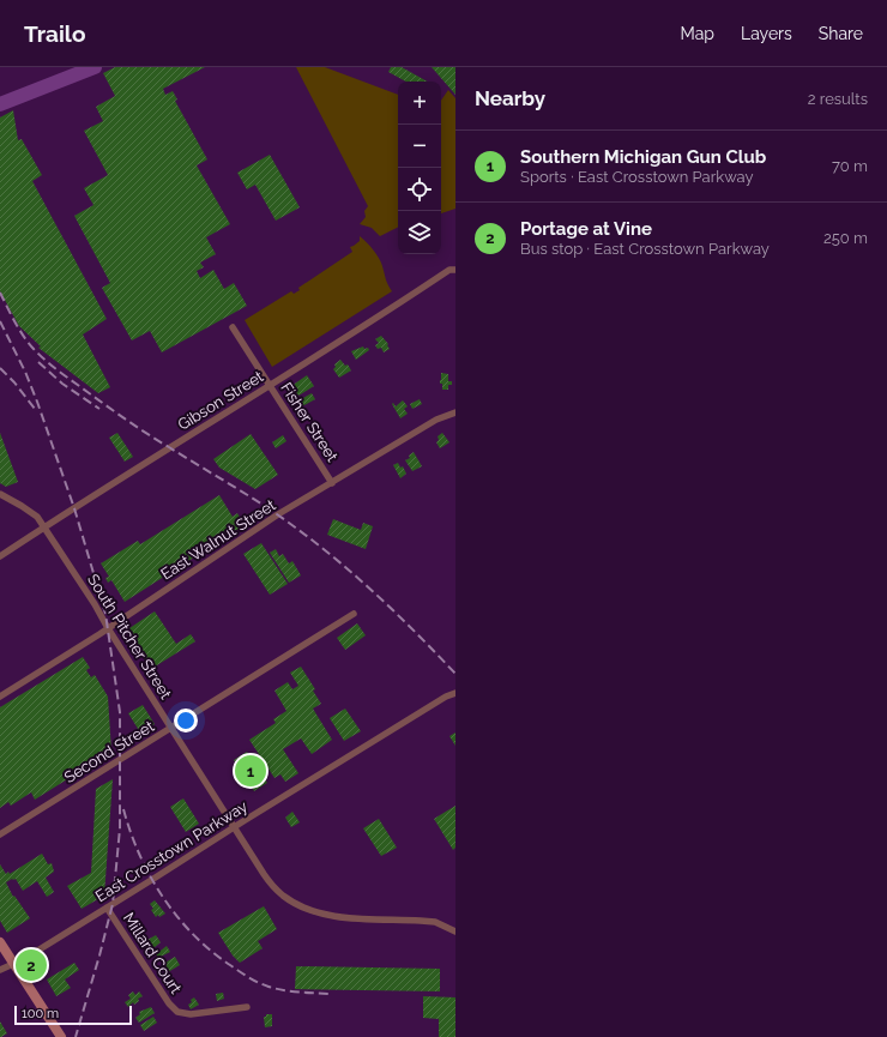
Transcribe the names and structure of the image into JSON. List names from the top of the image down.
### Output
{
  "streets": {
    "street": [
      "Gibson Street",
      "Fisher Street",
      "East Walnut Street",
      "South Pitcher Street",
      "Second Street",
      "East Crosstown Parkway",
      "Millard Court"
    ]
  },
  "crossings": [
    ["Gibson Street", "Fisher Street"],
    ["Gibson Street", "South Pitcher Street"],
    ["Fisher Street", "East Walnut Street"],
    ["East Walnut Street", "South Pitcher Street"],
    ["South Pitcher Street", "Second Street"],
    ["South Pitcher Street", "East Crosstown Parkway"],
    ["East Crosstown Parkway", "Millard Court"]
  ],
  "scale_bar": "100 m",
  "page": {
    "header": "Trailo",
    "nav": ["Map", "Layers", "Share"],
    "heading": ["Nearby", "2 results"],
    "map_buttons": ["+", "−"],
    "list": [
      {
        "mark": "1",
        "name": "Southern Michigan Gun Club",
        "note": "Sports · East Crosstown Parkway",
        "value": "70 m"
      },
      {
        "mark": "2",
        "name": "Portage at Vine",
        "note": "Bus stop · East Crosstown Parkway",
        "value": "250 m"
      }
    ],
    "pins": ["1", "2"],
    "scale": "100 m"
  }
}
